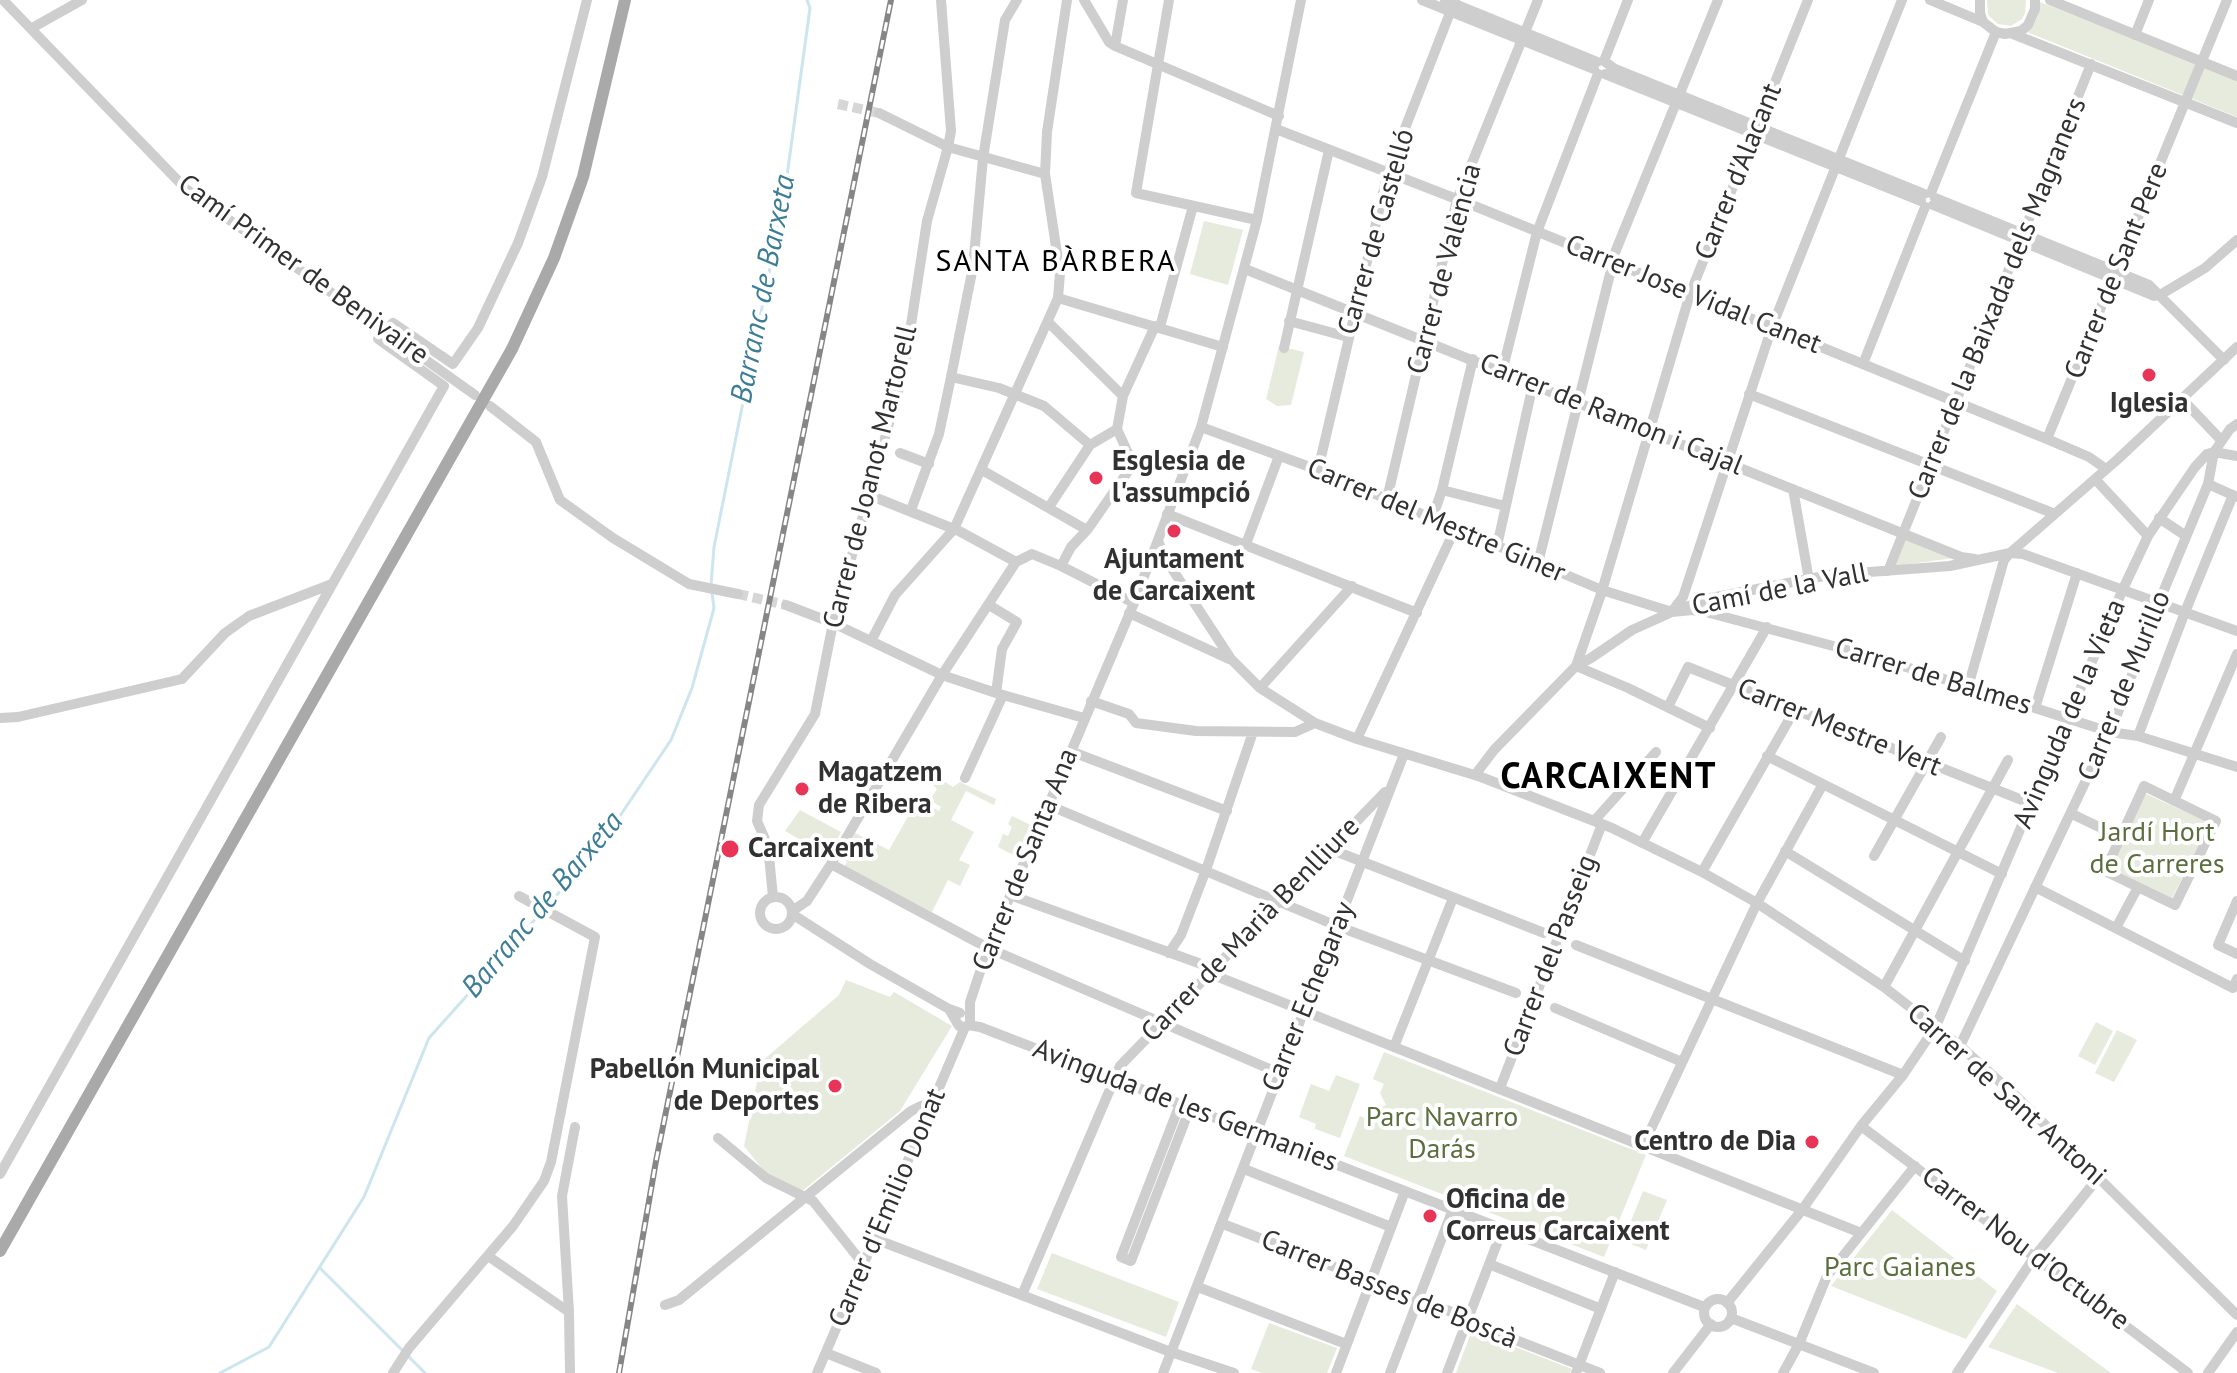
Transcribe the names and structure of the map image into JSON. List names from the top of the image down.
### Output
{
  "streets": {
    "street": [
      "Carrer d'Alacant",
      "Carrer de Castelló",
      "Carrer de València",
      "Camí Primer de Benivaire",
      "Carrer de Sant Pere",
      "Carrer Jose Vidal Canet",
      "Carrer de la Baixada dels Magraners",
      "Carrer de Ramon i Cajal",
      "Carrer de Joanot Martorell",
      "Carrer del Mestre Giner",
      "Camí de la Vall",
      "Carrer de Balmes",
      "Carrer de Murillo",
      "Avinguda de la Vieta",
      "Carrer Mestre Vert",
      "Carrer de Santa Ana",
      "Carrer de Marià Benlliure",
      "Carrer del Passeig",
      "Carrer Echegaray",
      "Carrer de Sant Antoni",
      "Avinguda de les Germanies",
      "Carrer d'Emilio Donat",
      "Carrer Nou d'Octubre",
      "Carrer Basses de Boscà"
    ]
  },
  "crossings": [
    ["Carrer d'Alacant", "Carrer Jose Vidal Canet"],
    ["Carrer d'Alacant", "Carrer de Ramon i Cajal"],
    ["Carrer d'Alacant", "Carrer del Mestre Giner"],
    ["Carrer d'Alacant", "Camí de la Vall"],
    ["Carrer de Castelló", "Carrer Jose Vidal Canet"],
    ["Carrer de Castelló", "Carrer de Ramon i Cajal"],
    ["Carrer de Castelló", "Carrer del Mestre Giner"],
    ["Carrer de València", "Carrer Jose Vidal Canet"],
    ["Carrer de València", "Carrer de Ramon i Cajal"],
    ["Carrer de València", "Carrer del Mestre Giner"],
    ["Carrer de Sant Pere", "Carrer Jose Vidal Canet"],
    ["Carrer Jose Vidal Canet", "Carrer de la Baixada dels Magraners"],
    ["Carrer Jose Vidal Canet", "Camí de la Vall"],
    ["Carrer Jose Vidal Canet", "Carrer de Santa Ana"],
    ["Carrer de la Baixada dels Magraners", "Carrer de Ramon i Cajal"],
    ["Carrer de la Baixada dels Magraners", "Camí de la Vall"],
    ["Carrer de Ramon i Cajal", "Camí de la Vall"],
    ["Carrer de Ramon i Cajal", "Carrer de Santa Ana"],
    ["Carrer del Mestre Giner", "Camí de la Vall"],
    ["Carrer del Mestre Giner", "Carrer de Balmes"],
    ["Carrer del Mestre Giner", "Carrer de Santa Ana"],
    ["Camí de la Vall", "Carrer de Balmes"],
    ["Carrer de Balmes", "Carrer de Murillo"],
    ["Carrer de Balmes", "Avinguda de la Vieta"],
    ["Carrer de Murillo", "Avinguda de la Vieta"],
    ["Carrer de Murillo", "Carrer de Sant Antoni"],
    ["Avinguda de la Vieta", "Carrer Mestre Vert"],
    ["Avinguda de la Vieta", "Carrer de Sant Antoni"],
    ["Avinguda de la Vieta", "Avinguda de les Germanies"],
    ["Avinguda de la Vieta", "Carrer Nou d'Octubre"],
    ["Carrer de Santa Ana", "Avinguda de les Germanies"],
    ["Carrer de Santa Ana", "Carrer d'Emilio Donat"],
    ["Carrer de Marià Benlliure", "Carrer Echegaray"],
    ["Carrer de Marià Benlliure", "Avinguda de les Germanies"],
    ["Carrer del Passeig", "Carrer de Sant Antoni"],
    ["Carrer Echegaray", "Carrer de Sant Antoni"],
    ["Carrer Echegaray", "Avinguda de les Germanies"],
    ["Carrer Echegaray", "Carrer Basses de Boscà"],
    ["Avinguda de les Germanies", "Carrer d'Emilio Donat"]
  ],
  "districts": ["SANTA BÀRBERA", "CARCAIXENT"],
  "water": ["Barranc de Barxeta"],
  "parks": ["Jardí Hort de Carreres", "Parc Navarro Darás", "Parc Gaianes"],
  "places": [
    "Iglesia",
    "Esglesia de l'assumpció",
    "Ajuntament de Carcaixent",
    "Magatzem de Ribera",
    "Carcaixent",
    "Pabellón Municipal de Deportes",
    "Centro de Dia",
    "Oficina de Correus Carcaixent"
  ]
}
